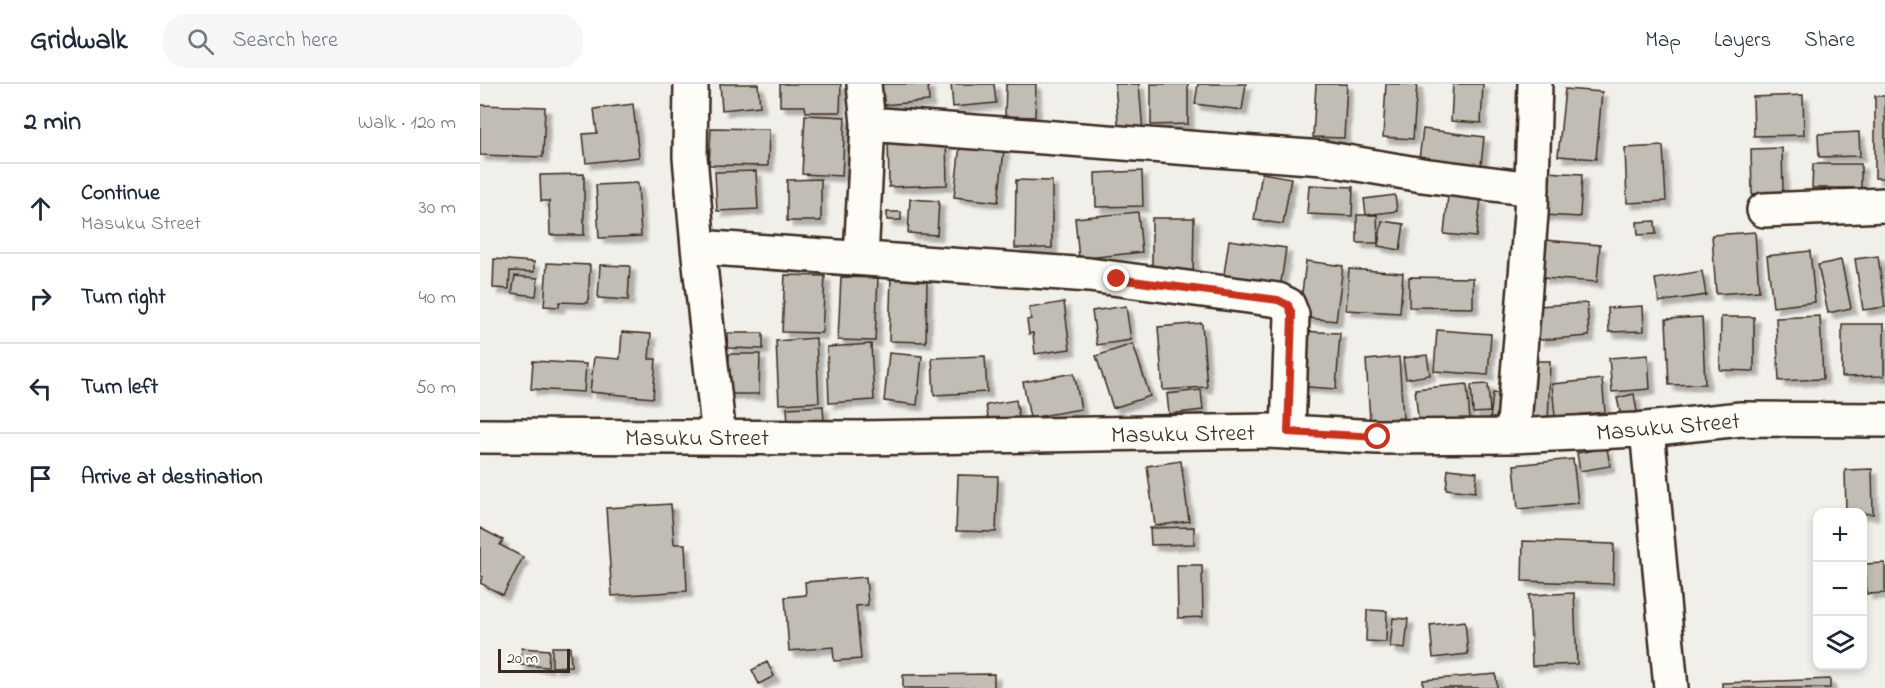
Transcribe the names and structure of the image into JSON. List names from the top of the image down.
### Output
{
  "streets": {
    "street": ["Masuku Street"]
  },
  "scale_bar": "20 m",
  "page": {
    "header": "Gridwalk",
    "search": "Search here",
    "nav": ["Map", "Layers", "Share"],
    "heading": ["2 min", "Walk · 120 m"],
    "list": [
      ["Continue", "Masuku Street", "30 m"],
      ["Turn right", "40 m"],
      ["Turn left", "50 m"],
      "Arrive at destination"
    ],
    "map_buttons": ["+", "−"],
    "scale": "20 m"
  }
}
